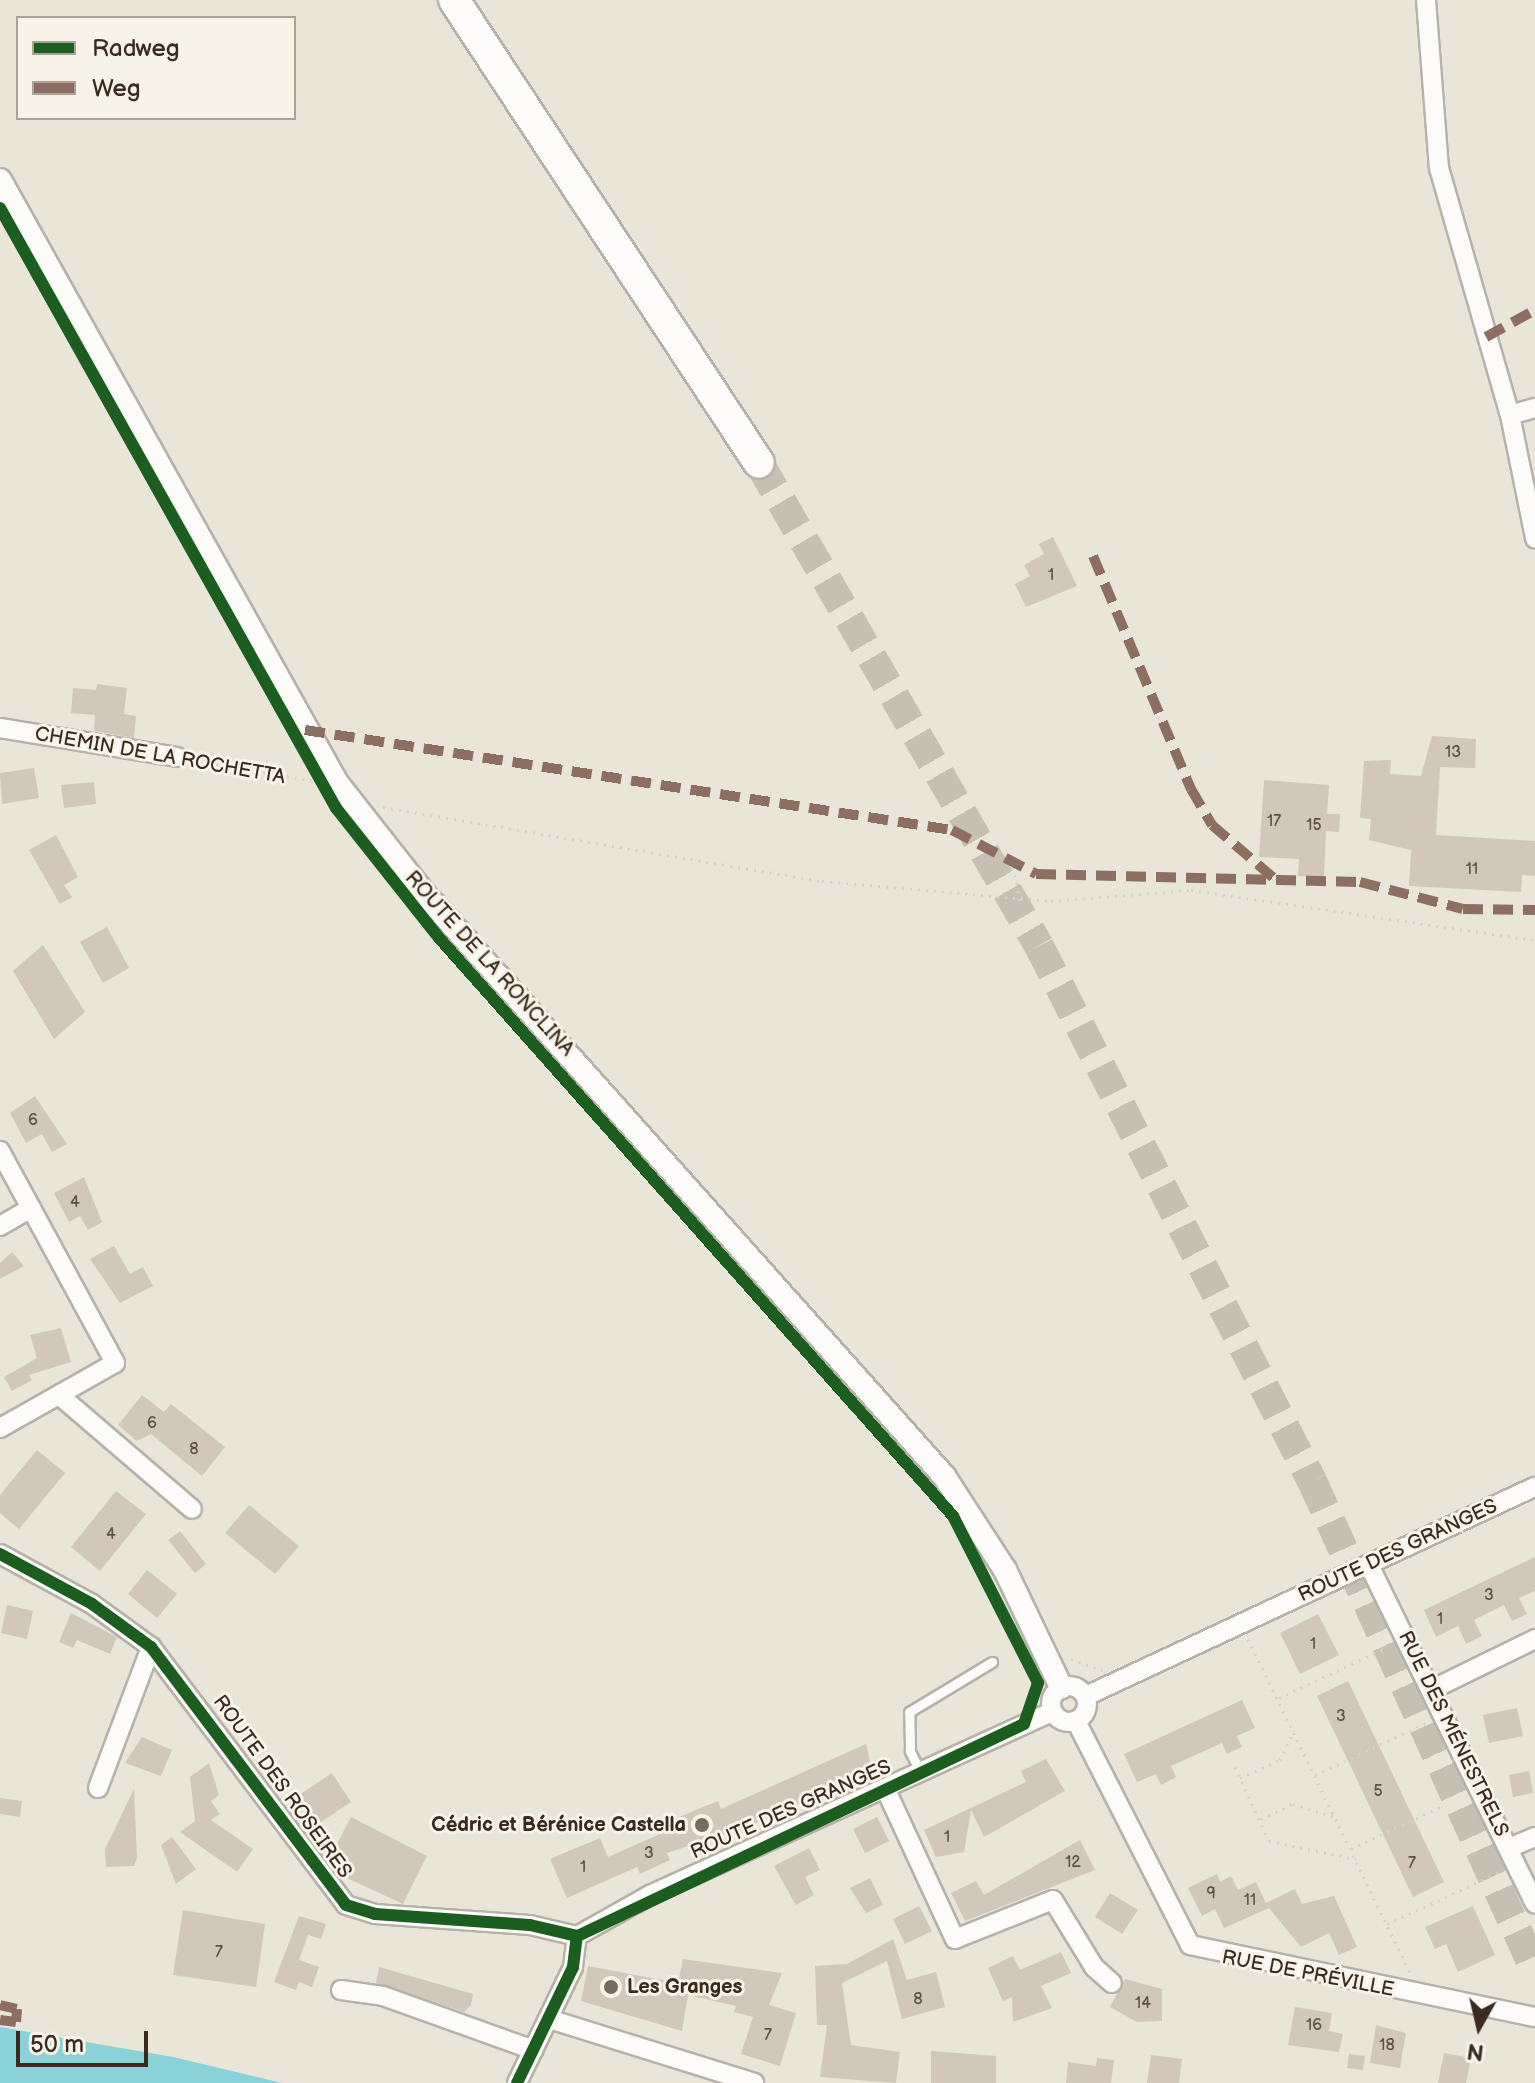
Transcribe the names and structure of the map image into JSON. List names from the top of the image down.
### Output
{
  "streets": {
    "street": [
      "CHEMIN DE LA ROCHETTA",
      "ROUTE DE LA RONCLINA",
      "ROUTE DES GRANGES",
      "RUE DES MÉNESTRELS",
      "ROUTE DES ROSEIRES",
      "RUE DE PRÉVILLE"
    ]
  },
  "crossings": [
    ["ROUTE DE LA RONCLINA", "ROUTE DES GRANGES"],
    ["ROUTE DE LA RONCLINA", "RUE DE PRÉVILLE"],
    ["ROUTE DES GRANGES", "RUE DES MÉNESTRELS"],
    ["ROUTE DES GRANGES", "ROUTE DES ROSEIRES"],
    ["ROUTE DES GRANGES", "RUE DE PRÉVILLE"]
  ],
  "places": ["Cédric et Bérénice Castella", "Les Granges"],
  "house_numbers": [
    "1",
    "13",
    "17",
    "15",
    "11",
    "6",
    "4",
    "6",
    "8",
    "4",
    "3",
    "1",
    "1",
    "3",
    "5",
    "1",
    "3",
    "12",
    "7",
    "1",
    "9",
    "11",
    "7",
    "8",
    "14",
    "16",
    "7",
    "18"
  ],
  "legend": ["Radweg", "Weg"],
  "scale_bar": "50 m",
  "north": "bottom"
}
